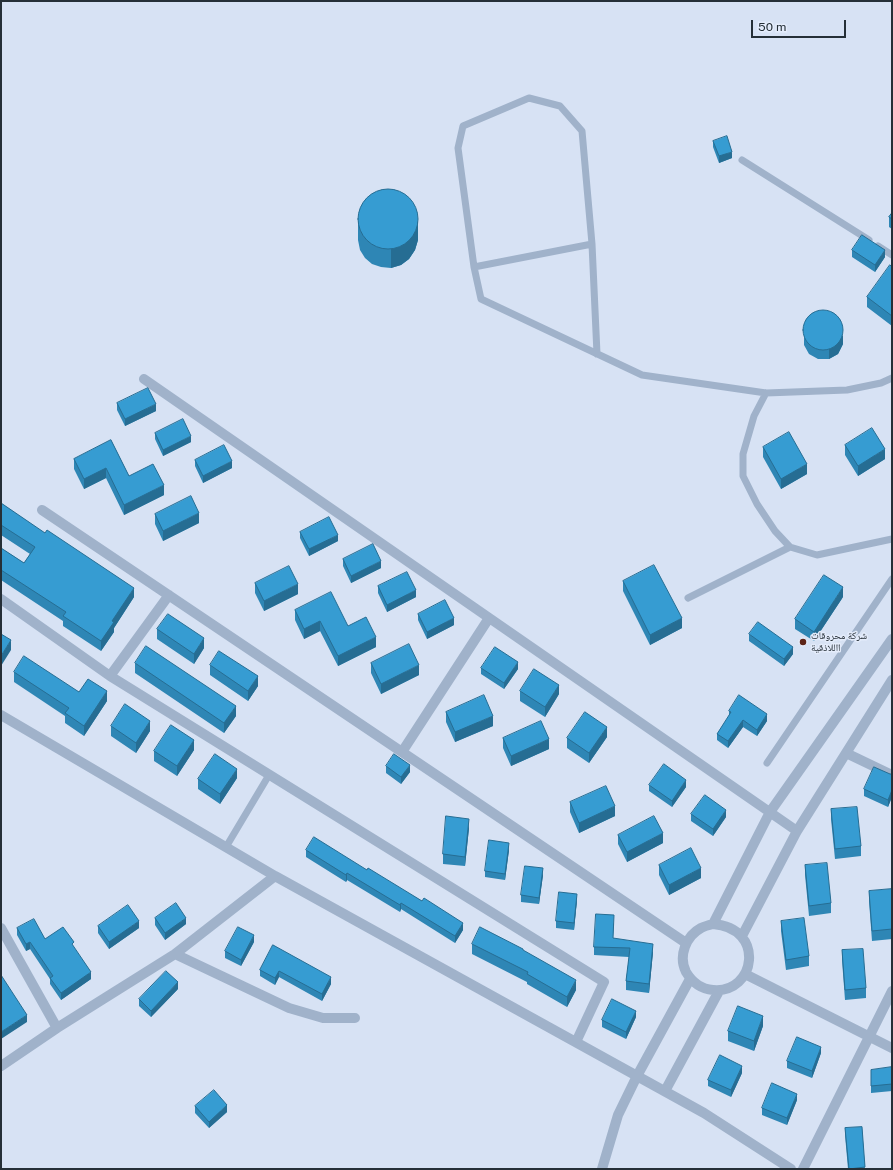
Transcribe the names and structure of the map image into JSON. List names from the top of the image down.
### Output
{
  "places": ["شركة محروقات االلاذقية"],
  "scale_bar": "50 m"
}
